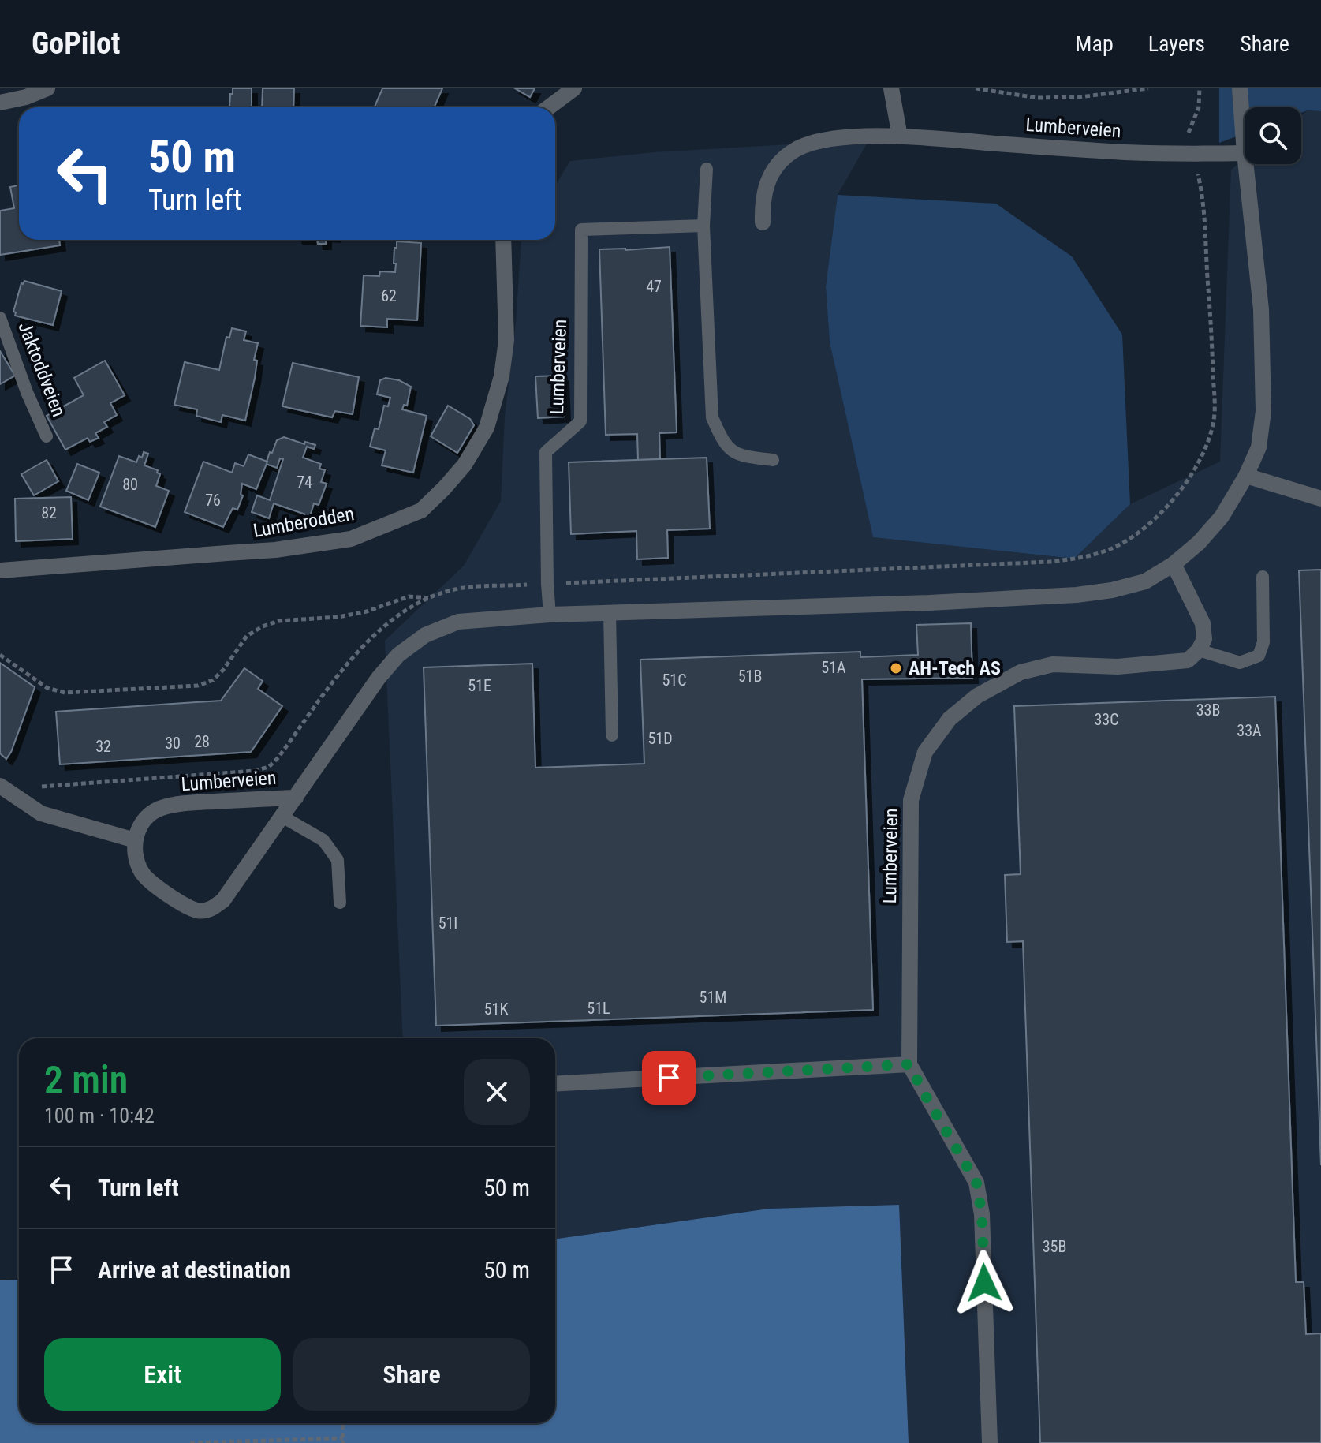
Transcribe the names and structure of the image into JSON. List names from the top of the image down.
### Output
{
  "streets": {
    "street": ["Lumberveien", "Lumberodden"],
    "lane": ["Jaktoddveien"]
  },
  "places": ["AH-Tech AS"],
  "house_numbers": [
    "47",
    "62",
    "74",
    "80",
    "76",
    "82",
    "51A",
    "51B",
    "51C",
    "51E",
    "33B",
    "33C",
    "33A",
    "51D",
    "28",
    "30",
    "32",
    "51I",
    "51M",
    "51L",
    "51K",
    "35B"
  ],
  "page": {
    "header": "GoPilot",
    "nav": ["Map", "Layers", "Share"],
    "turn": ["50 m", "Turn left"],
    "heading": ["2 min", "100 m · 10:42"],
    "list": [
      {
        "name": "Turn left",
        "value": "50 m"
      },
      {
        "name": "Arrive at destination",
        "value": "50 m"
      }
    ],
    "buttons": ["Exit", "Share"]
  }
}
